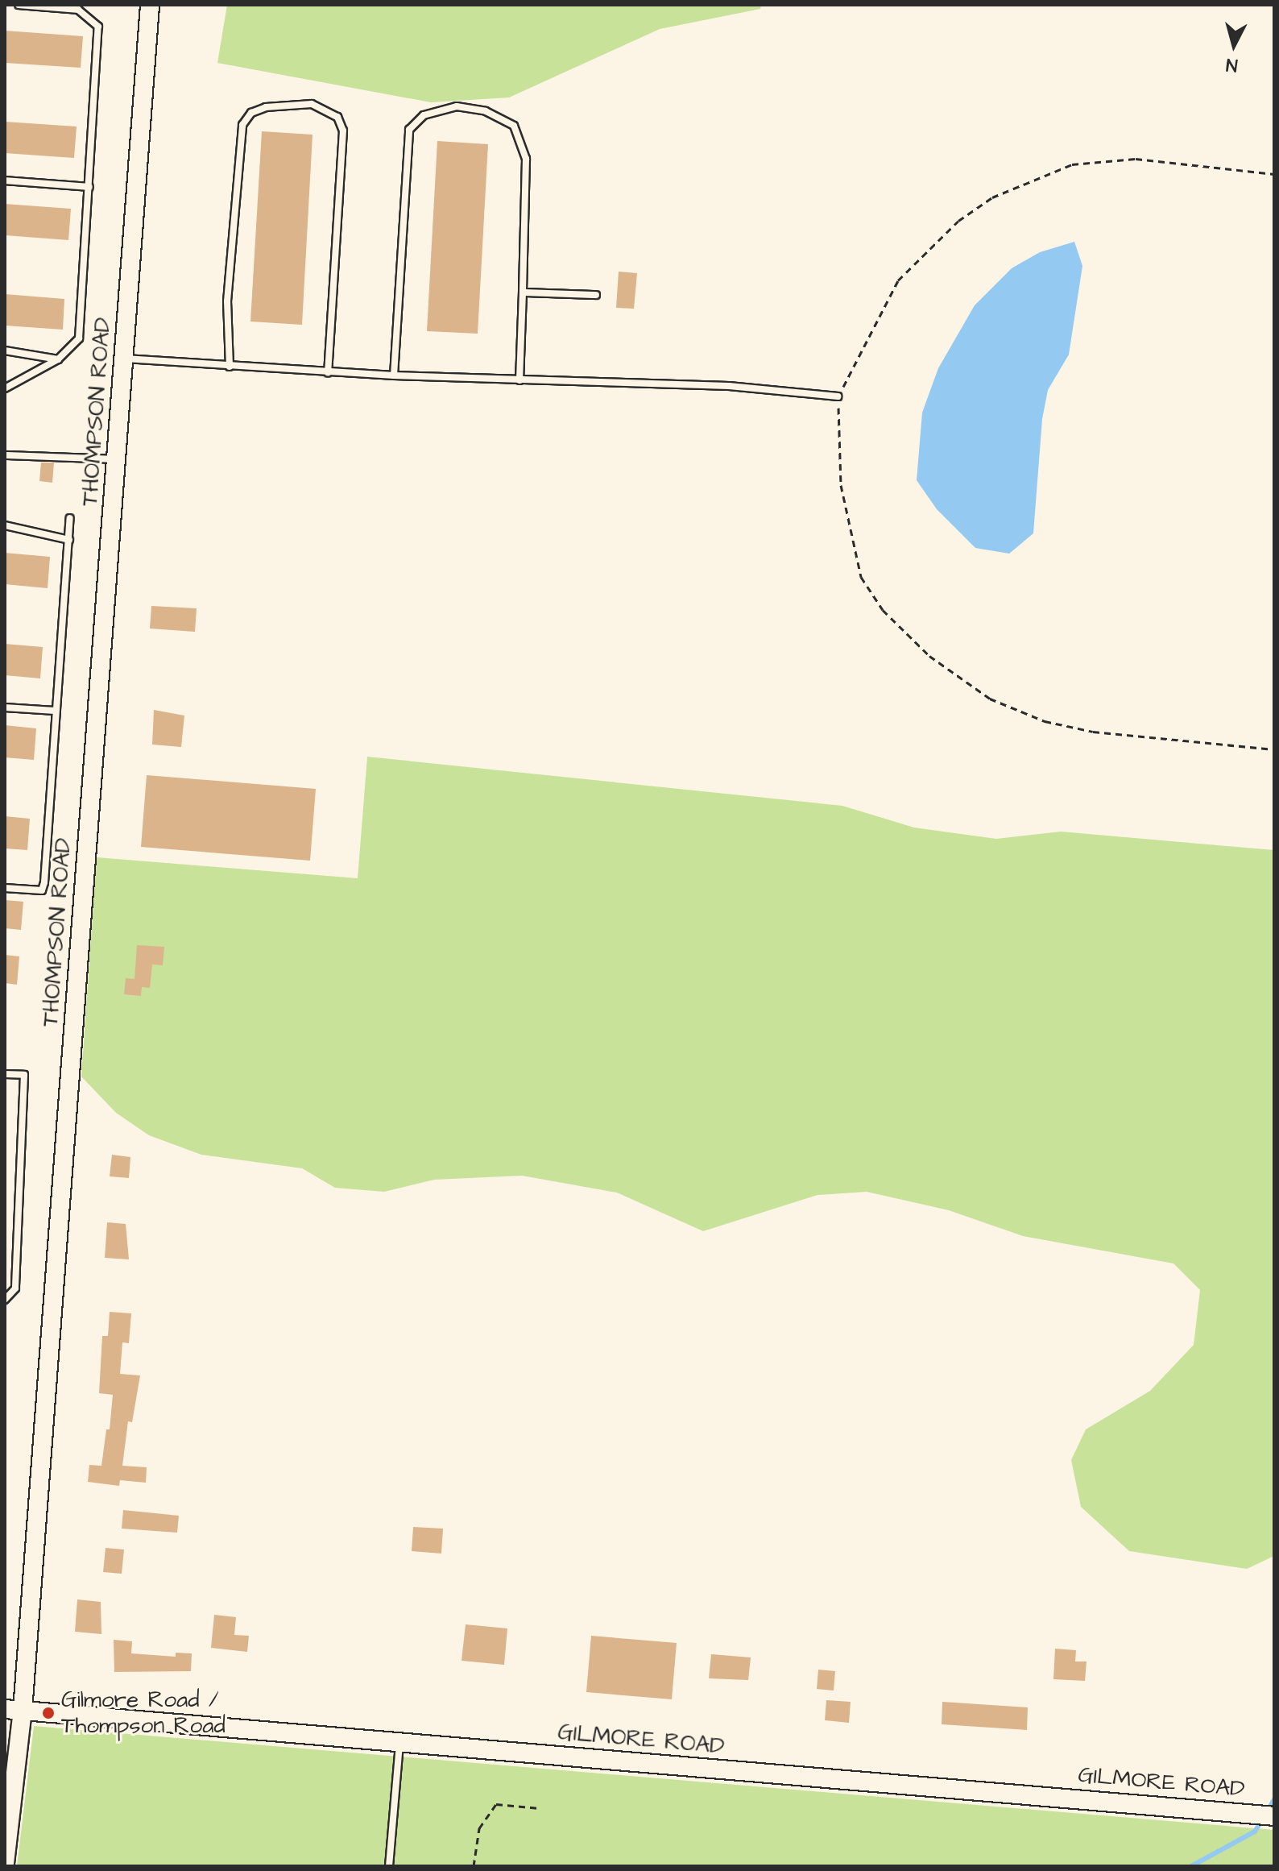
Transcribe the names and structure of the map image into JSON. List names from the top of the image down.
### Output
{
  "streets": {
    "main road": ["THOMPSON ROAD", "GILMORE ROAD"]
  },
  "crossings": [
    ["THOMPSON ROAD", "GILMORE ROAD"]
  ],
  "places": ["Gilmore Road / Thompson Road"],
  "north": "bottom"
}
